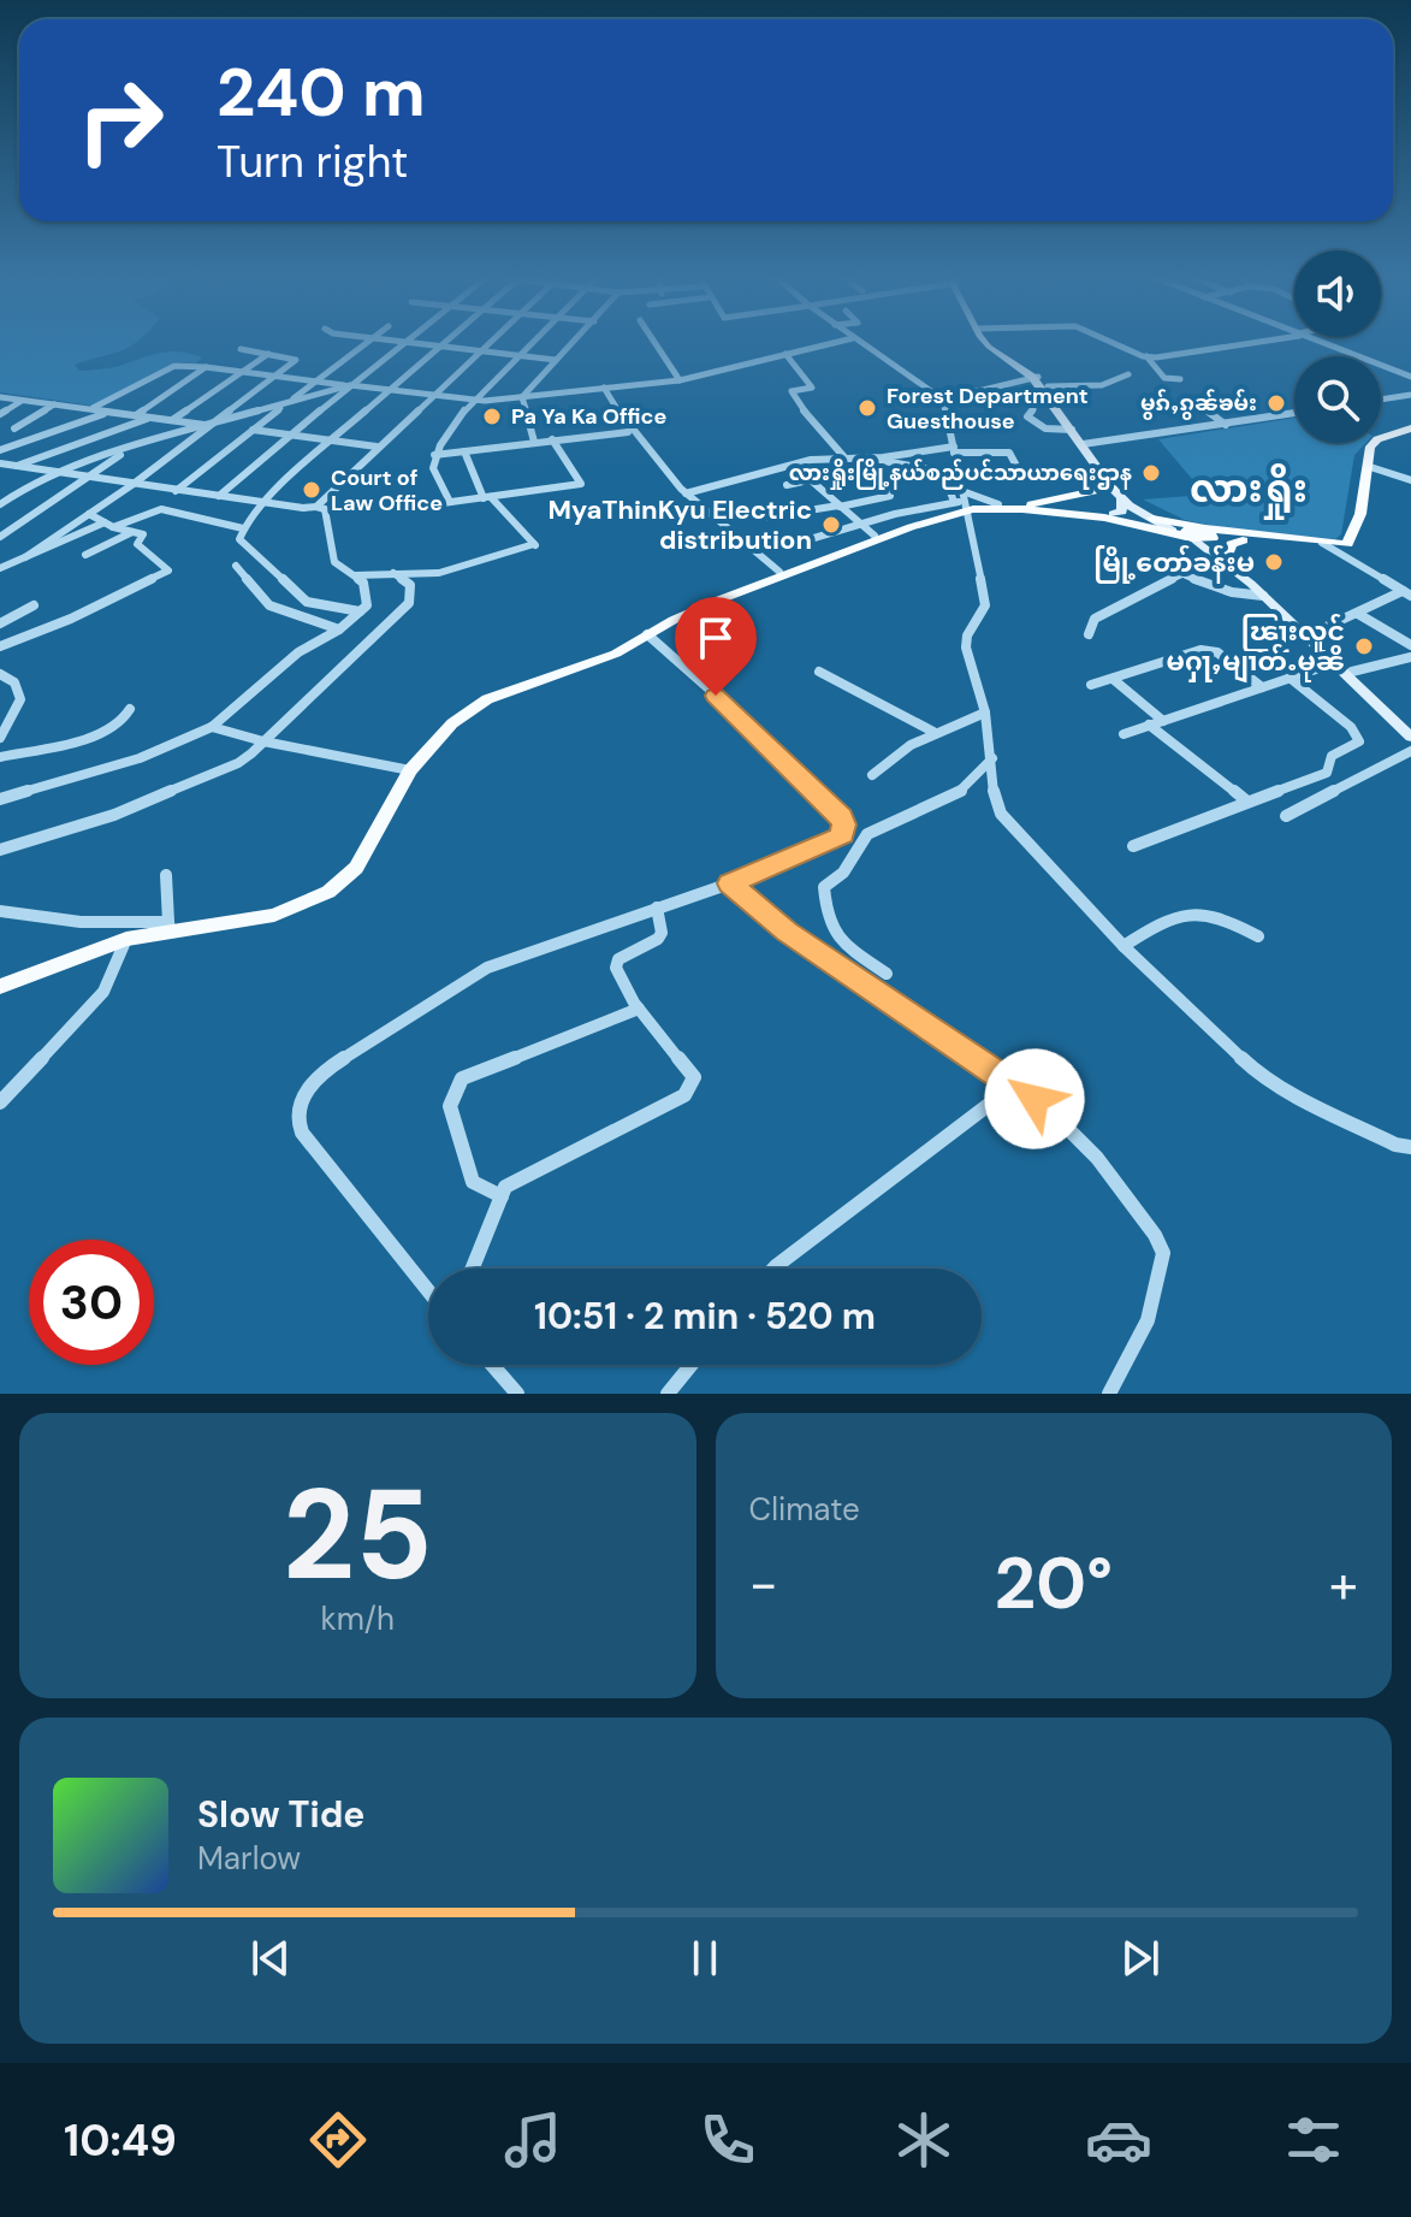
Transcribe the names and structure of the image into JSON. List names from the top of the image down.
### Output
{
  "districts": ["လားရှိုး"],
  "places": [
    "မွၵ်ႇၵွၼ်ၶမ်း",
    "Forest Department Guesthouse",
    "Pa Ya Ka Office",
    "လားရှိုးမြို့နယ်စည်ပင်သာယာရေးဌာန",
    "Court of Law Office",
    "MyaThinKyu Electric distribution",
    "မြို့တော်ခန်းမ",
    "ၽြႃးလူင် မႁႃႇမျၢတ်ႉမုၼိ"
  ],
  "page": {
    "turn": ["240 m", "Turn right"],
    "limit": "30",
    "trip": "10:51 · 2 min · 520 m",
    "tile": [
      ["25", "km/h"],
      "Climate"
    ],
    "heat": ["−", "20°", "+"],
    "song": ["Slow Tide", "Marlow"],
    "tabs": "10:49"
  }
}
